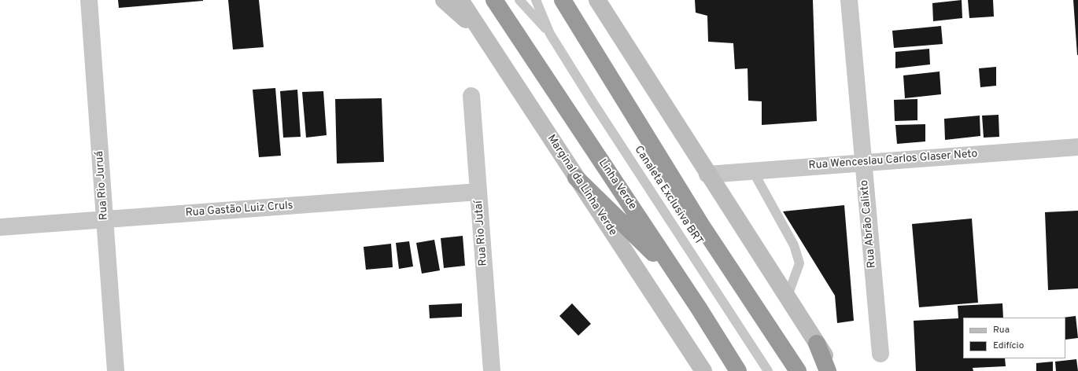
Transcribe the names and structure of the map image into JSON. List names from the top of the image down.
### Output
{
  "streets": {
    "highway": ["Linha Verde"],
    "main road": ["Marginal da Linha Verde"],
    "street": [
      "Rua Wenceslau Carlos Glaser Neto",
      "Rua Rio Juruá",
      "Rua Gastão Luiz Cruls",
      "Rua Abrão Calixto",
      "Rua Rio Jutaí"
    ],
    "lane": ["Canaleta Exclusiva BRT"]
  },
  "crossings": [
    ["Rua Wenceslau Carlos Glaser Neto", "Rua Abrão Calixto"],
    ["Rua Rio Juruá", "Rua Gastão Luiz Cruls"],
    ["Rua Gastão Luiz Cruls", "Rua Rio Jutaí"]
  ],
  "legend": ["Rua", "Edifício"]
}
